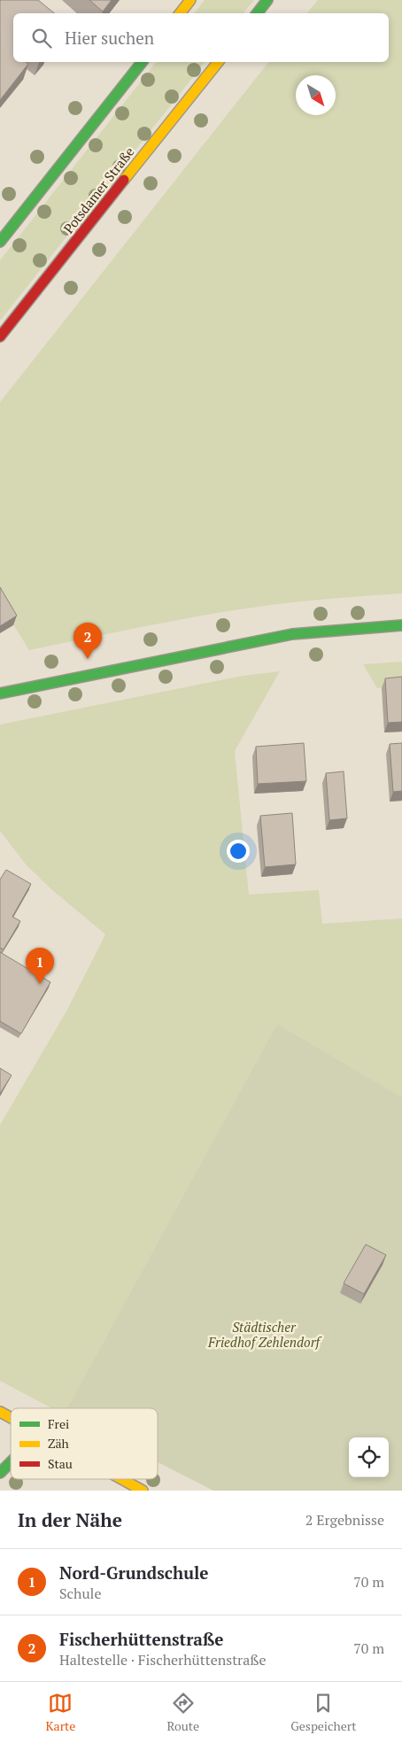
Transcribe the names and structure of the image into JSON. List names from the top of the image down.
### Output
{
  "streets": {
    "main road": ["Potsdamer Straße"]
  },
  "parks": ["Städtischer Friedhof Zehlendorf"],
  "legend": ["Frei", "Zäh", "Stau"],
  "north": "bottom right",
  "page": {
    "search": "Hier suchen",
    "pins": ["2", "1"],
    "heading": ["In der Nähe", "2 Ergebnisse"],
    "list": [
      {
        "mark": "1",
        "name": "Nord-Grundschule",
        "note": "Schule",
        "value": "70 m"
      },
      {
        "mark": "2",
        "name": "Fischerhüttenstraße",
        "note": "Haltestelle · Fischerhüttenstraße",
        "value": "70 m"
      }
    ],
    "nav": ["Karte", "Route", "Gespeichert"]
  }
}
